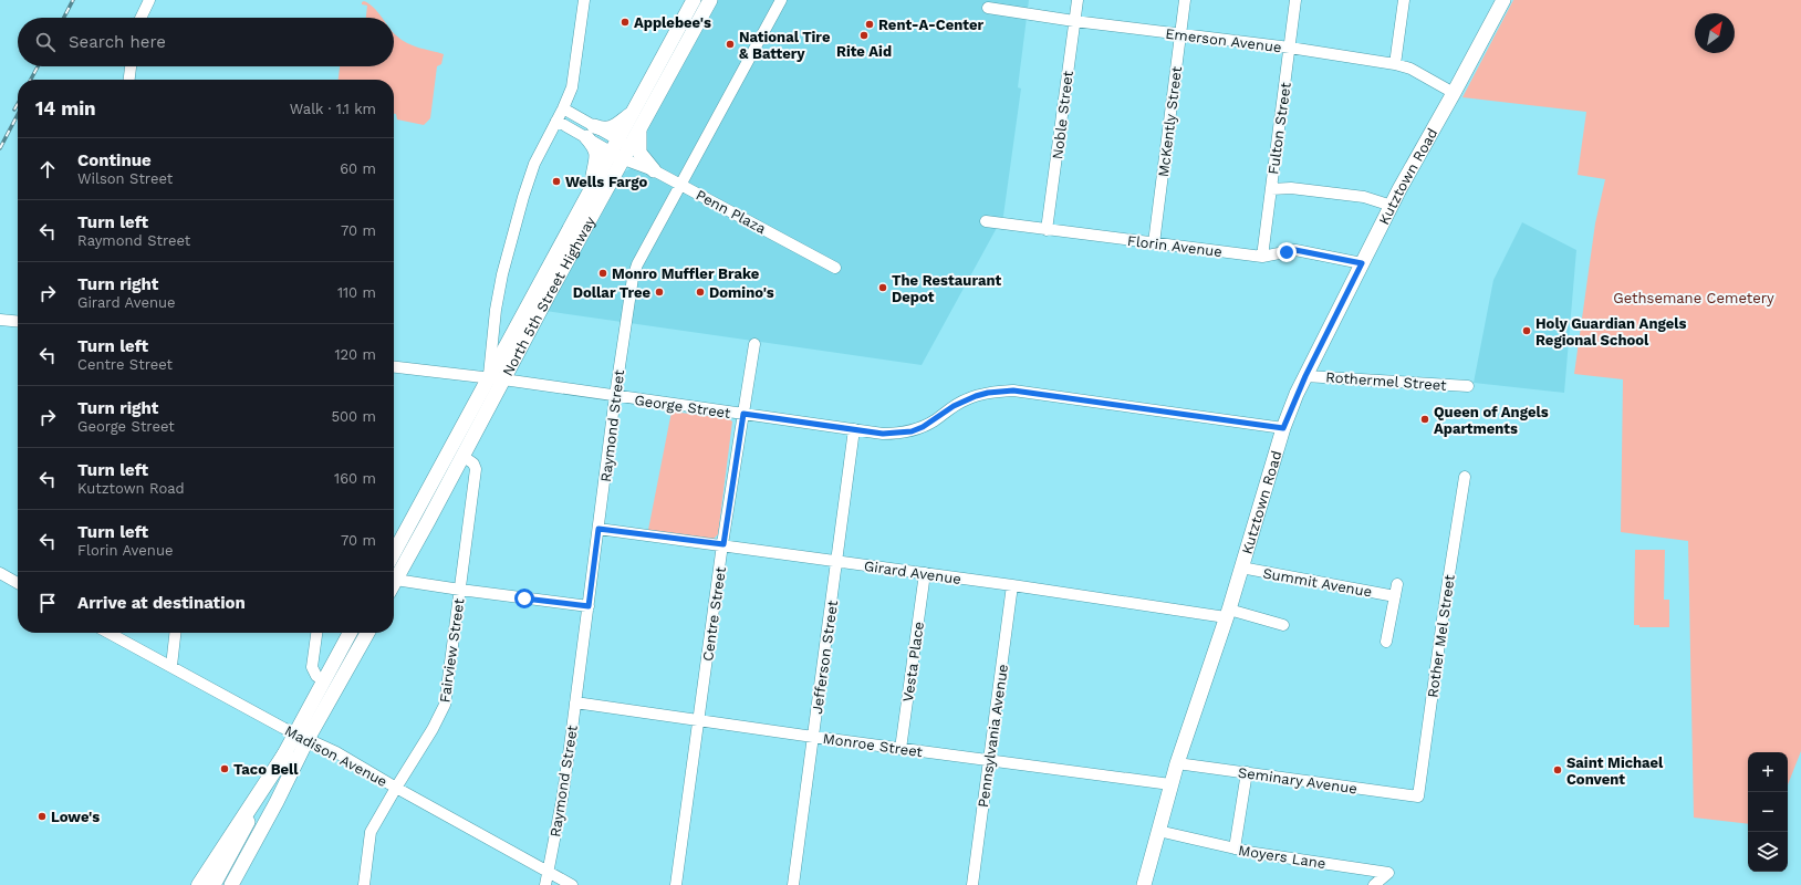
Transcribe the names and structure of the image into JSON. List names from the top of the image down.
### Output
{
  "streets": {
    "main road": ["Kutztown Road", "North 5th Street Highway"],
    "street": [
      "Emerson Avenue",
      "Noble Street",
      "McKently Street",
      "Fulton Street",
      "Penn Plaza",
      "Florin Avenue",
      "Rothermel Street",
      "George Street",
      "Raymond Street",
      "Girard Avenue",
      "Summit Avenue",
      "Centre Street",
      "Rother Mel Street",
      "Fairview Street",
      "Jefferson Street",
      "Vesta Place",
      "Pennsylvania Avenue",
      "Monroe Street",
      "Madison Avenue",
      "Seminary Avenue",
      "Moyers Lane"
    ]
  },
  "crossings": [
    ["Emerson Avenue", "Noble Street"],
    ["Emerson Avenue", "McKently Street"],
    ["Emerson Avenue", "Fulton Street"],
    ["Emerson Avenue", "Kutztown Road"],
    ["Noble Street", "Florin Avenue"],
    ["McKently Street", "Florin Avenue"],
    ["Fulton Street", "Florin Avenue"],
    ["Kutztown Road", "Florin Avenue"],
    ["Kutztown Road", "Rothermel Street"],
    ["Kutztown Road", "George Street"],
    ["Kutztown Road", "Girard Avenue"],
    ["Kutztown Road", "Summit Avenue"],
    ["Kutztown Road", "Monroe Street"],
    ["Kutztown Road", "Seminary Avenue"],
    ["Kutztown Road", "Moyers Lane"],
    ["Penn Plaza", "North 5th Street Highway"],
    ["Penn Plaza", "Raymond Street"],
    ["North 5th Street Highway", "George Street"],
    ["North 5th Street Highway", "Fairview Street"],
    ["George Street", "Raymond Street"],
    ["George Street", "Centre Street"],
    ["George Street", "Jefferson Street"],
    ["Raymond Street", "Girard Avenue"],
    ["Raymond Street", "Monroe Street"],
    ["Raymond Street", "Madison Avenue"],
    ["Girard Avenue", "Centre Street"],
    ["Girard Avenue", "Jefferson Street"],
    ["Girard Avenue", "Vesta Place"],
    ["Girard Avenue", "Pennsylvania Avenue"],
    ["Centre Street", "Monroe Street"],
    ["Rother Mel Street", "Seminary Avenue"],
    ["Fairview Street", "Madison Avenue"],
    ["Jefferson Street", "Monroe Street"],
    ["Vesta Place", "Monroe Street"],
    ["Pennsylvania Avenue", "Monroe Street"]
  ],
  "parks": ["Gethsemane Cemetery"],
  "places": [
    "Applebee's",
    "Rent-A-Center",
    "Rite Aid",
    "National Tire & Battery",
    "Wells Fargo",
    "Monro Muffler Brake",
    "The Restaurant Depot",
    "Dollar Tree",
    "Domino's",
    "Holy Guardian Angels Regional School",
    "Queen of Angels Apartments",
    "Taco Bell",
    "Saint Michael Convent",
    "Lowe's"
  ],
  "north": "top right",
  "page": {
    "search": "Search here",
    "heading": ["14 min", "Walk · 1.1 km"],
    "list": [
      ["Continue", "Wilson Street", "60 m"],
      ["Turn left", "Raymond Street", "70 m"],
      ["Turn right", "Girard Avenue", "110 m"],
      ["Turn left", "Centre Street", "120 m"],
      ["Turn right", "George Street", "500 m"],
      ["Turn left", "Kutztown Road", "160 m"],
      ["Turn left", "Florin Avenue", "70 m"],
      "Arrive at destination"
    ],
    "map_buttons": ["+", "−"]
  }
}
